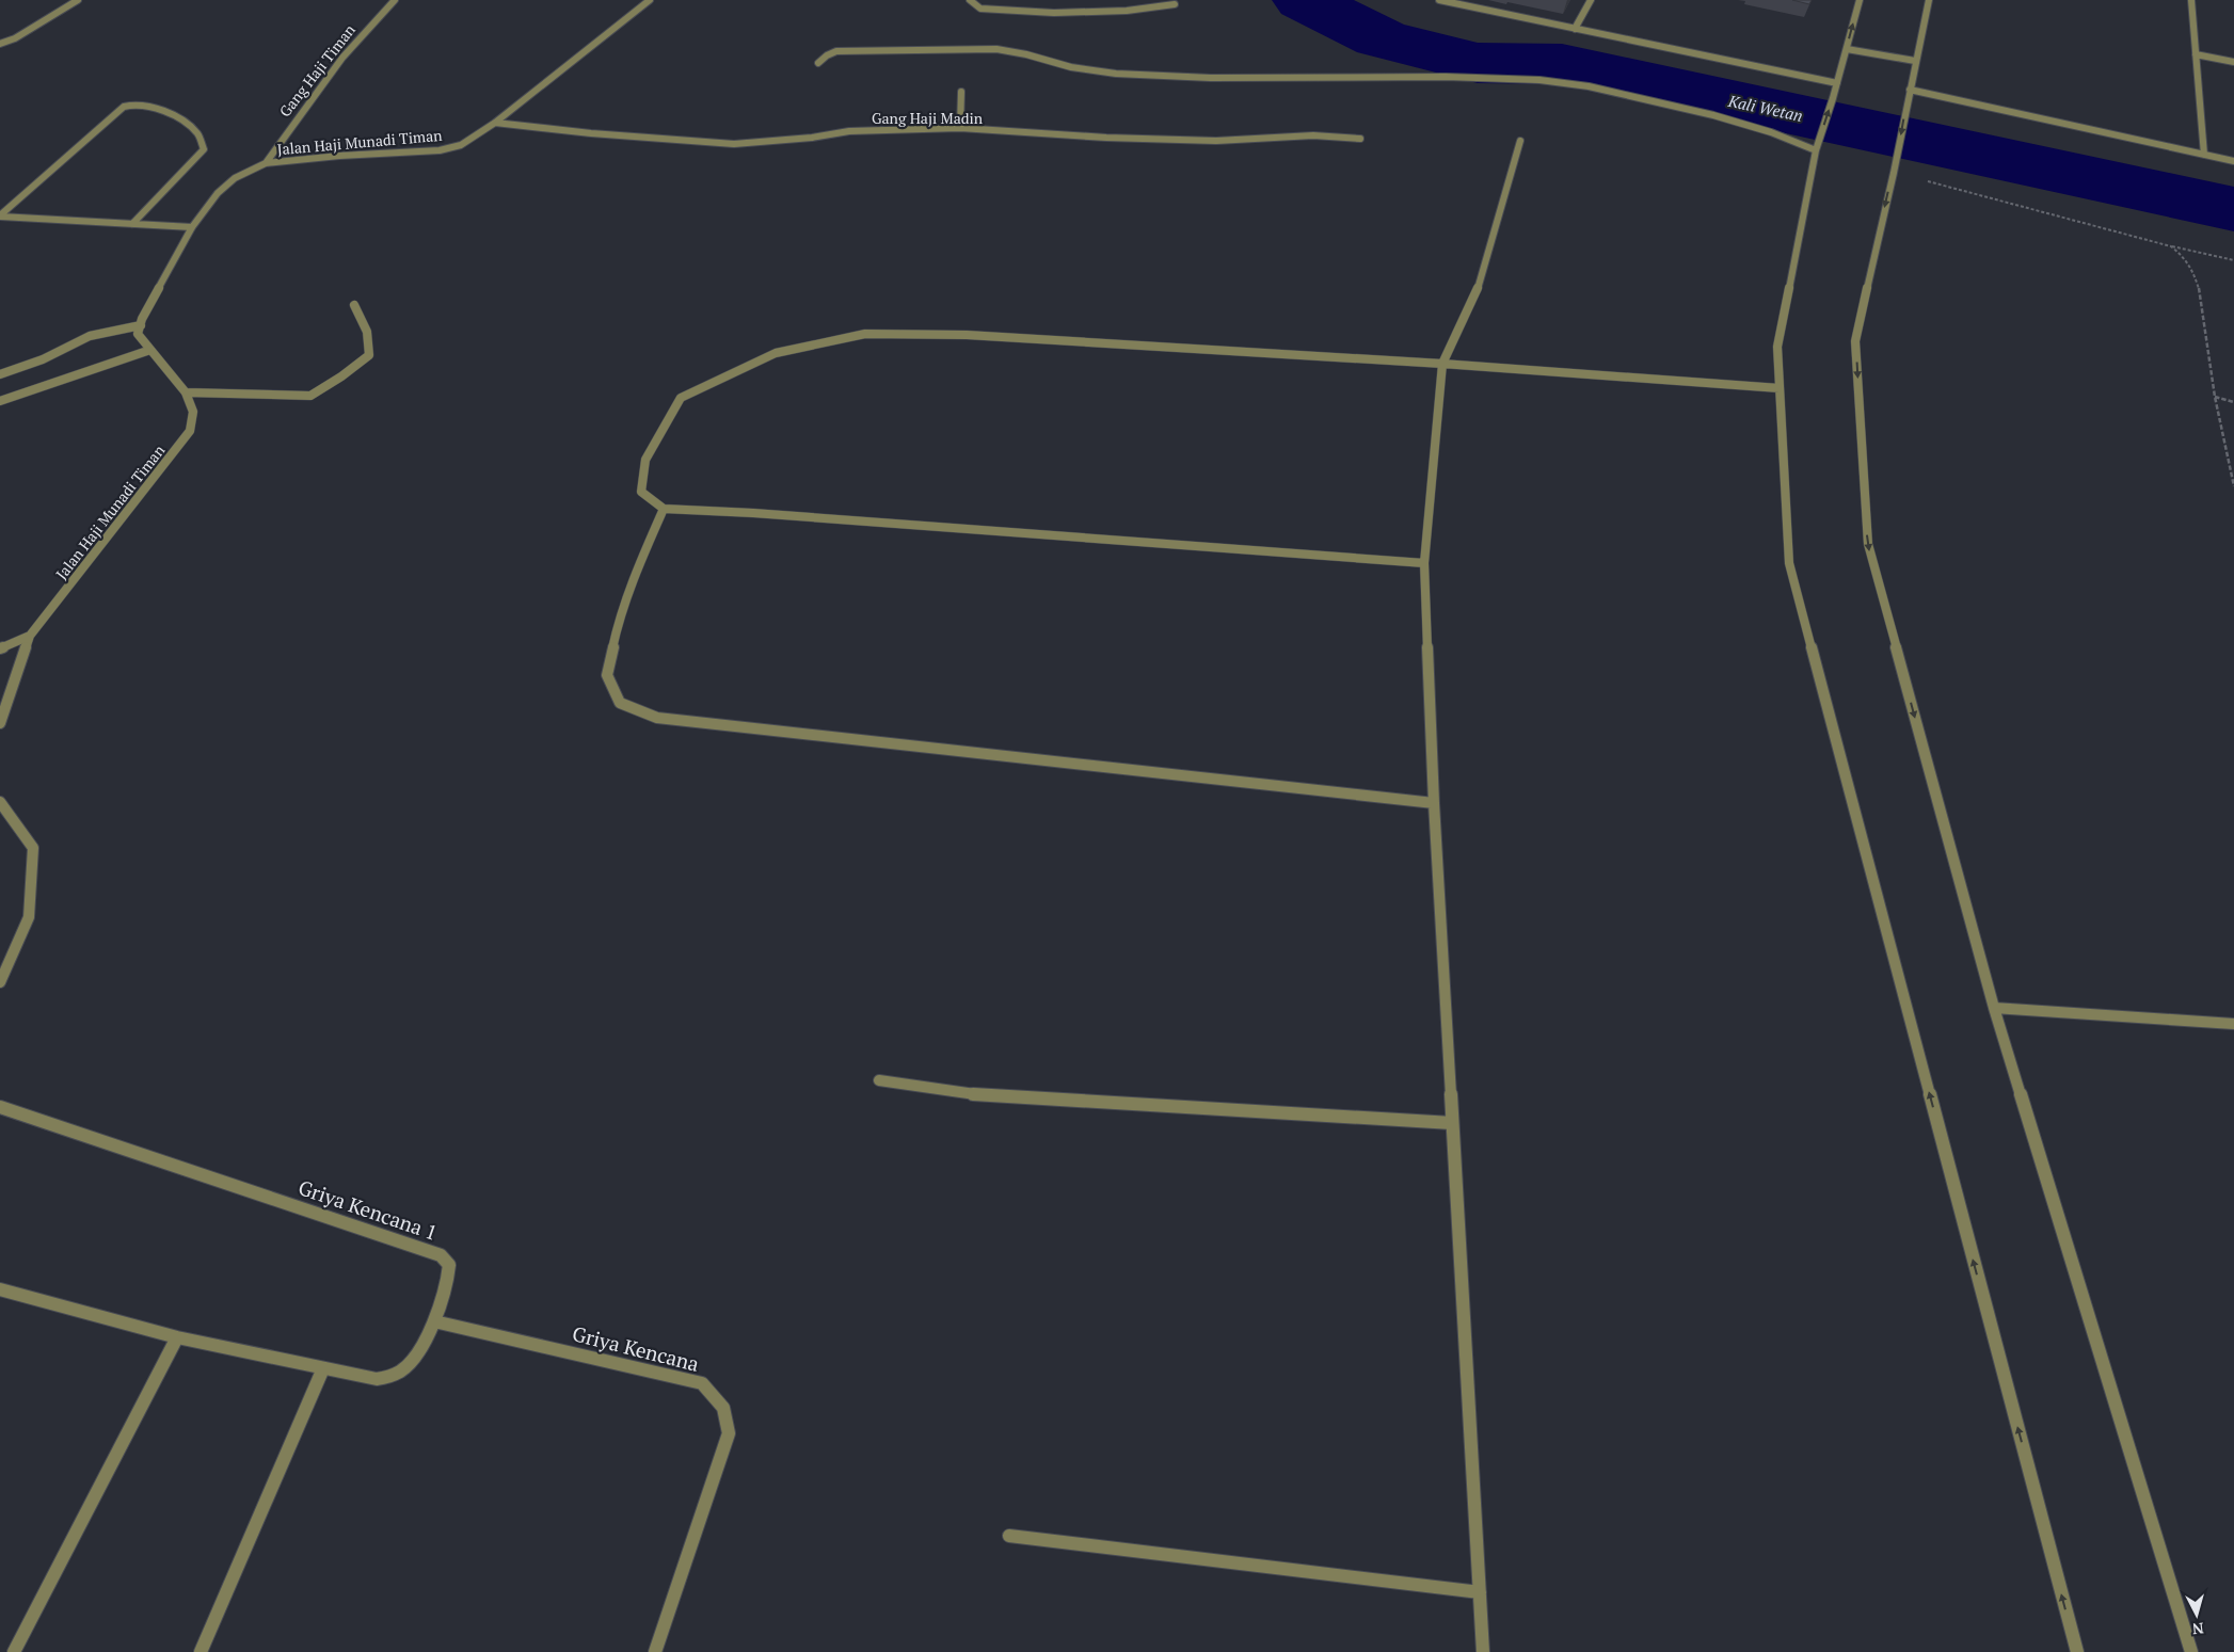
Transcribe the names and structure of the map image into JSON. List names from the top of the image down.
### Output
{
  "streets": {
    "street": [
      "Gang Haji Timan",
      "Gang Haji Madin",
      "Jalan Haji Munadi Timan",
      "Griya Kencana 1",
      "Griya Kencana"
    ]
  },
  "crossings": [
    ["Gang Haji Timan", "Jalan Haji Munadi Timan"],
    ["Gang Haji Madin", "Jalan Haji Munadi Timan"],
    ["Griya Kencana 1", "Griya Kencana"]
  ],
  "water": ["Kali Wetan"],
  "north": "bottom"
}
